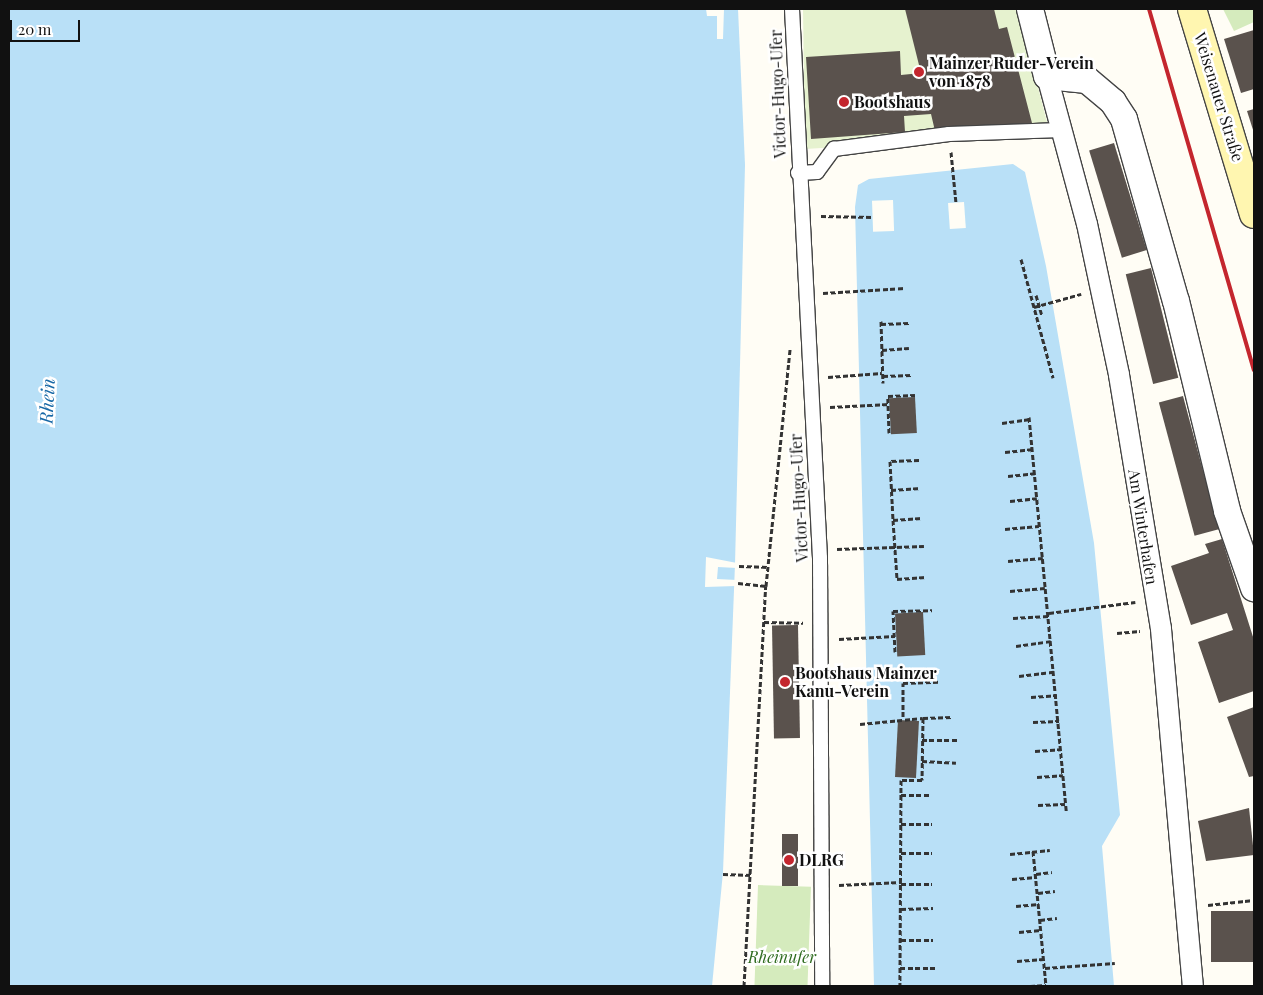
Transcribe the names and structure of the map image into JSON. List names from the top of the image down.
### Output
{
  "streets": {
    "main road": ["Weisenauer Straße"],
    "street": ["Am Winterhafen"],
    "lane": ["Victor-Hugo-Ufer"]
  },
  "water": ["Rhein"],
  "parks": ["Rheinufer"],
  "places": [
    "Mainzer Ruder-Verein von 1878",
    "Bootshaus",
    "Bootshaus Mainzer Kanu-Verein",
    "DLRG"
  ],
  "scale_bar": "20 m"
}
